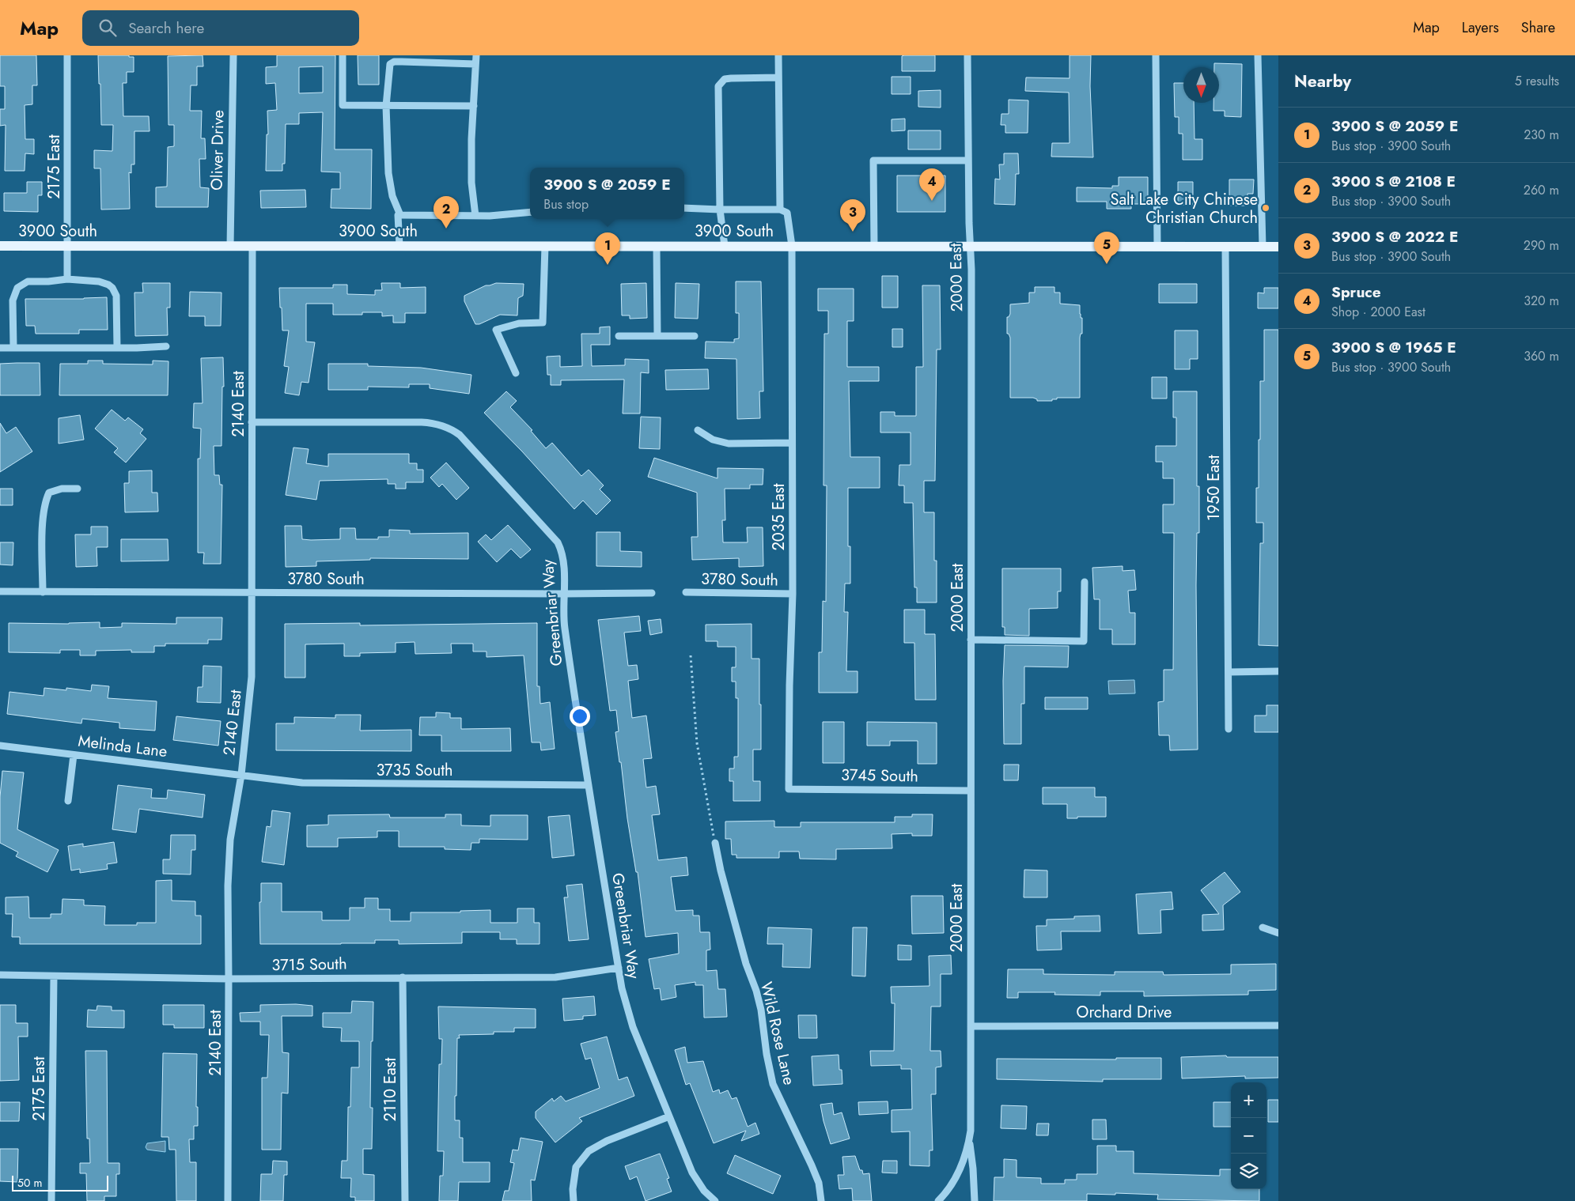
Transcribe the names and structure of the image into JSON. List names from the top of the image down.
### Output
{
  "streets": {
    "main road": ["3900 South"],
    "street": [
      "Oliver Drive",
      "2175 East",
      "2000 East",
      "2140 East",
      "1950 East",
      "2035 East",
      "3780 South",
      "Greenbriar Way",
      "Melinda Lane",
      "3735 South",
      "3745 South",
      "3715 South",
      "Orchard Drive",
      "Wild Rose Lane",
      "2110 East"
    ]
  },
  "crossings": [
    ["Oliver Drive", "3900 South"],
    ["2175 East", "3900 South"],
    ["2175 East", "3715 South"],
    ["3900 South", "2000 East"],
    ["3900 South", "2140 East"],
    ["3900 South", "1950 East"],
    ["3900 South", "2035 East"],
    ["2000 East", "3745 South"],
    ["2000 East", "Orchard Drive"],
    ["2140 East", "3780 South"],
    ["2140 East", "Greenbriar Way"],
    ["2140 East", "Melinda Lane"],
    ["2140 East", "3735 South"],
    ["2140 East", "3715 South"],
    ["2035 East", "3780 South"],
    ["2035 East", "3745 South"],
    ["3780 South", "Greenbriar Way"],
    ["Greenbriar Way", "3735 South"],
    ["Greenbriar Way", "3715 South"],
    ["Melinda Lane", "3735 South"],
    ["3715 South", "2110 East"]
  ],
  "places": ["Salt Lake City Chinese Christian Church"],
  "scale_bar": "50 m",
  "north": "bottom",
  "page": {
    "header": "Map",
    "search": "Search here",
    "nav": ["Map", "Layers", "Share"],
    "heading": ["Nearby", "5 results"],
    "list": [
      {
        "mark": "1",
        "name": "3900 S @ 2059 E",
        "note": "Bus stop · 3900 South",
        "value": "230 m"
      },
      {
        "mark": "2",
        "name": "3900 S @ 2108 E",
        "note": "Bus stop · 3900 South",
        "value": "260 m"
      },
      {
        "mark": "3",
        "name": "3900 S @ 2022 E",
        "note": "Bus stop · 3900 South",
        "value": "290 m"
      },
      {
        "mark": "4",
        "name": "Spruce",
        "note": "Shop · 2000 East",
        "value": "320 m"
      },
      {
        "mark": "5",
        "name": "3900 S @ 1965 E",
        "note": "Bus stop · 3900 South",
        "value": "360 m"
      }
    ],
    "popup": ["3900 S @ 2059 E", "Bus stop"],
    "pins": [
      "4",
      "2",
      "3",
      "5",
      "1"
    ],
    "map_buttons": ["+", "−"],
    "scale": "50 m"
  }
}
